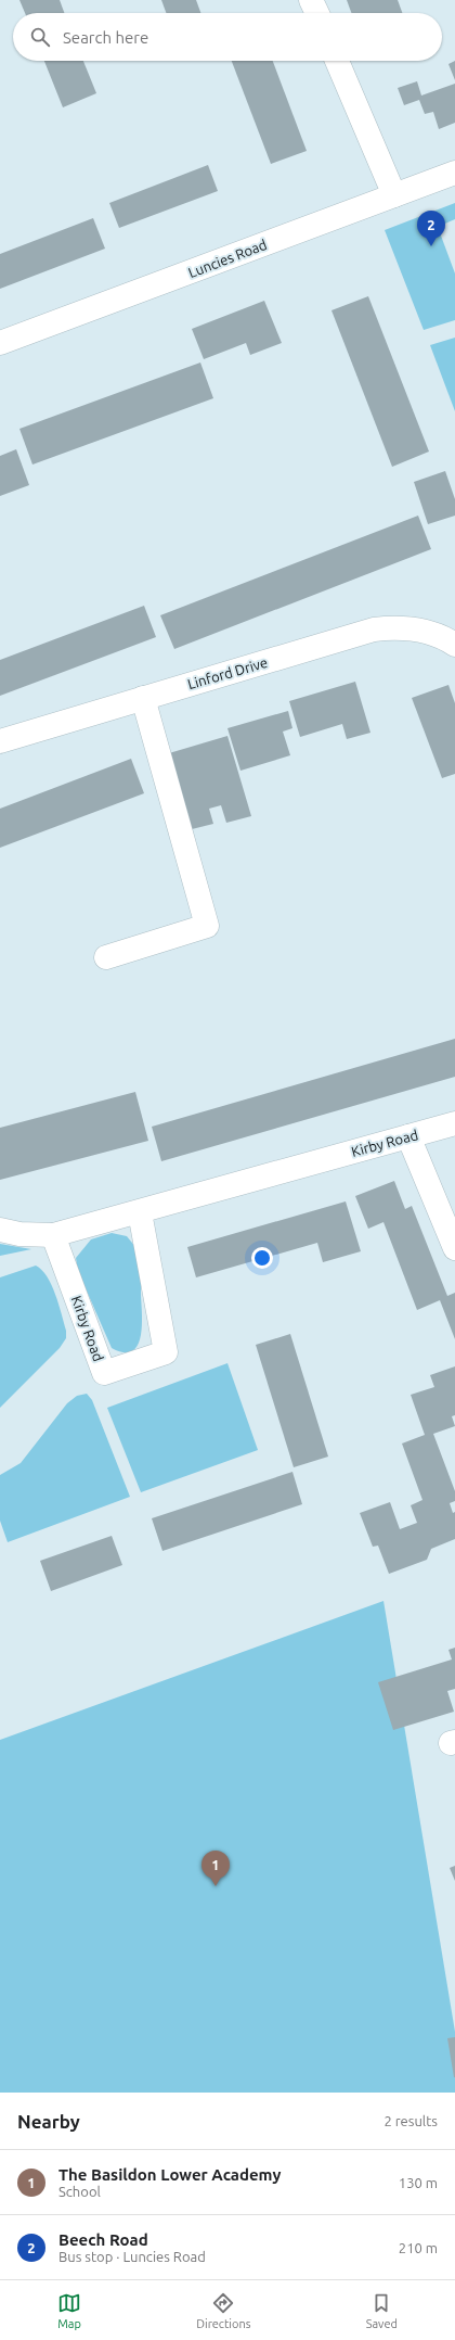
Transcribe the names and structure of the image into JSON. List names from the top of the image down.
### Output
{
  "streets": {
    "street": ["Luncies Road", "Linford Drive", "Kirby Road"]
  },
  "page": {
    "search": "Search here",
    "pins": ["2", "1"],
    "heading": ["Nearby", "2 results"],
    "list": [
      {
        "mark": "1",
        "name": "The Basildon Lower Academy",
        "note": "School",
        "value": "130 m"
      },
      {
        "mark": "2",
        "name": "Beech Road",
        "note": "Bus stop · Luncies Road",
        "value": "210 m"
      }
    ],
    "nav": ["Map", "Directions", "Saved"]
  }
}
